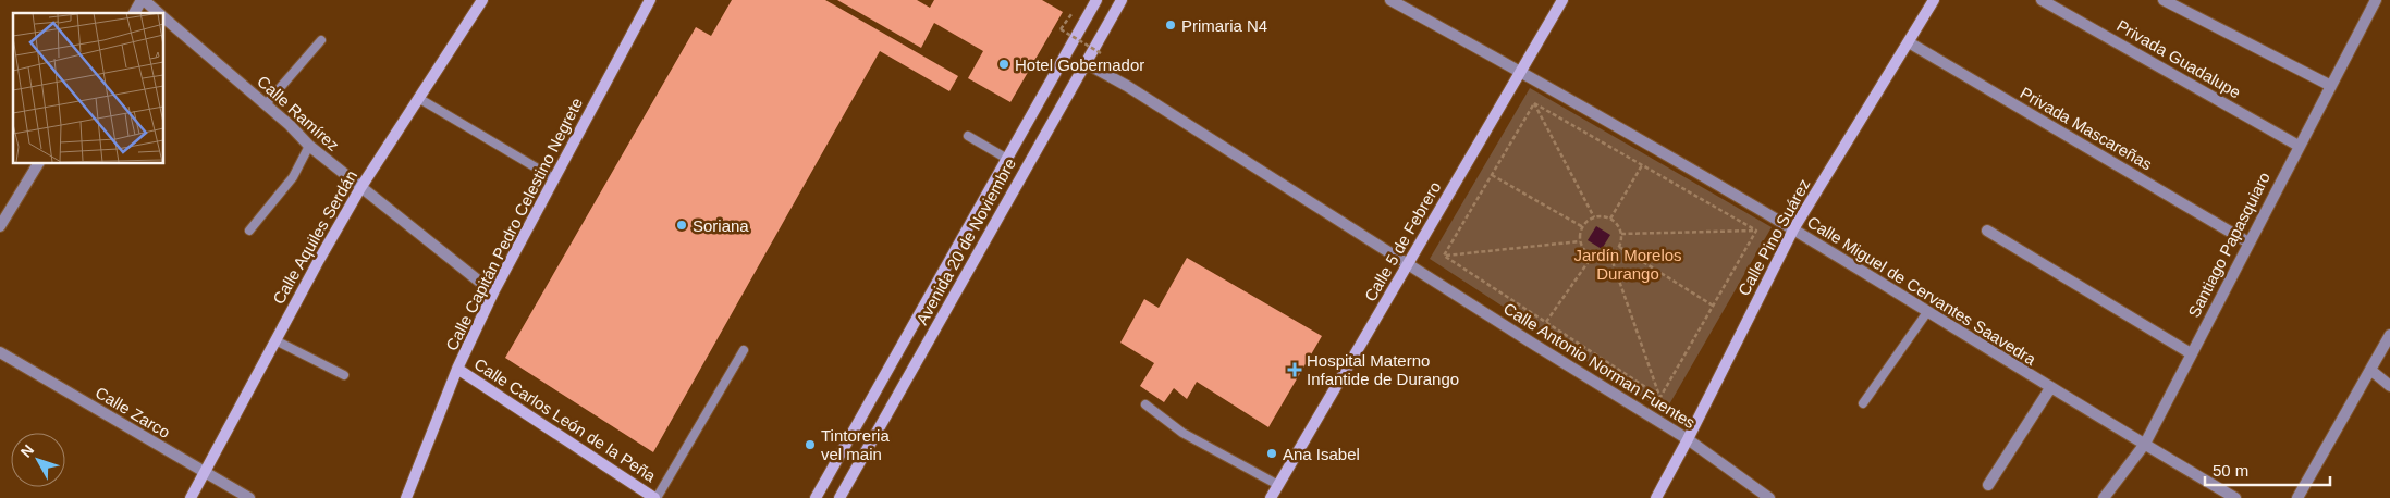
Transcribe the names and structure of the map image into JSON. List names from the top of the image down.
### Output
{
  "streets": {
    "street": [
      "Privada Guadalupe",
      "Calle Ramírez",
      "Privada Mascareñas",
      "Calle Capitán Pedro Celestino Negrete",
      "Calle Aquiles Serdán",
      "Calle Pino Suárez",
      "Avenida 20 de Noviembre",
      "Calle 5 de Febrero",
      "Santiago Papasquiaro",
      "Calle Miguel de Cervantes Saavedra",
      "Calle Antonio Norman Fuentes",
      "Calle Zarco",
      "Calle Carlos León de la Peña"
    ]
  },
  "crossings": [
    ["Privada Guadalupe", "Santiago Papasquiaro"],
    ["Calle Ramírez", "Calle Capitán Pedro Celestino Negrete"],
    ["Calle Ramírez", "Calle Aquiles Serdán"],
    ["Privada Mascareñas", "Calle Pino Suárez"],
    ["Privada Mascareñas", "Santiago Papasquiaro"],
    ["Calle Capitán Pedro Celestino Negrete", "Calle Carlos León de la Peña"],
    ["Calle Aquiles Serdán", "Calle Zarco"],
    ["Calle Pino Suárez", "Calle Miguel de Cervantes Saavedra"],
    ["Calle Pino Suárez", "Calle Antonio Norman Fuentes"],
    ["Avenida 20 de Noviembre", "Calle Antonio Norman Fuentes"],
    ["Calle 5 de Febrero", "Calle Miguel de Cervantes Saavedra"],
    ["Calle 5 de Febrero", "Calle Antonio Norman Fuentes"],
    ["Santiago Papasquiaro", "Calle Miguel de Cervantes Saavedra"]
  ],
  "parks": ["Jardín Morelos Durango"],
  "places": {
    "other": [
      "Primaria N4",
      "Hotel Gobernador",
      "Soriana",
      "Tintoreria vel main",
      "Ana Isabel"
    ],
    "health": ["Hospital Materno Infantide de Durango"]
  },
  "scale_bar": "50 m",
  "north": "top left"
}
